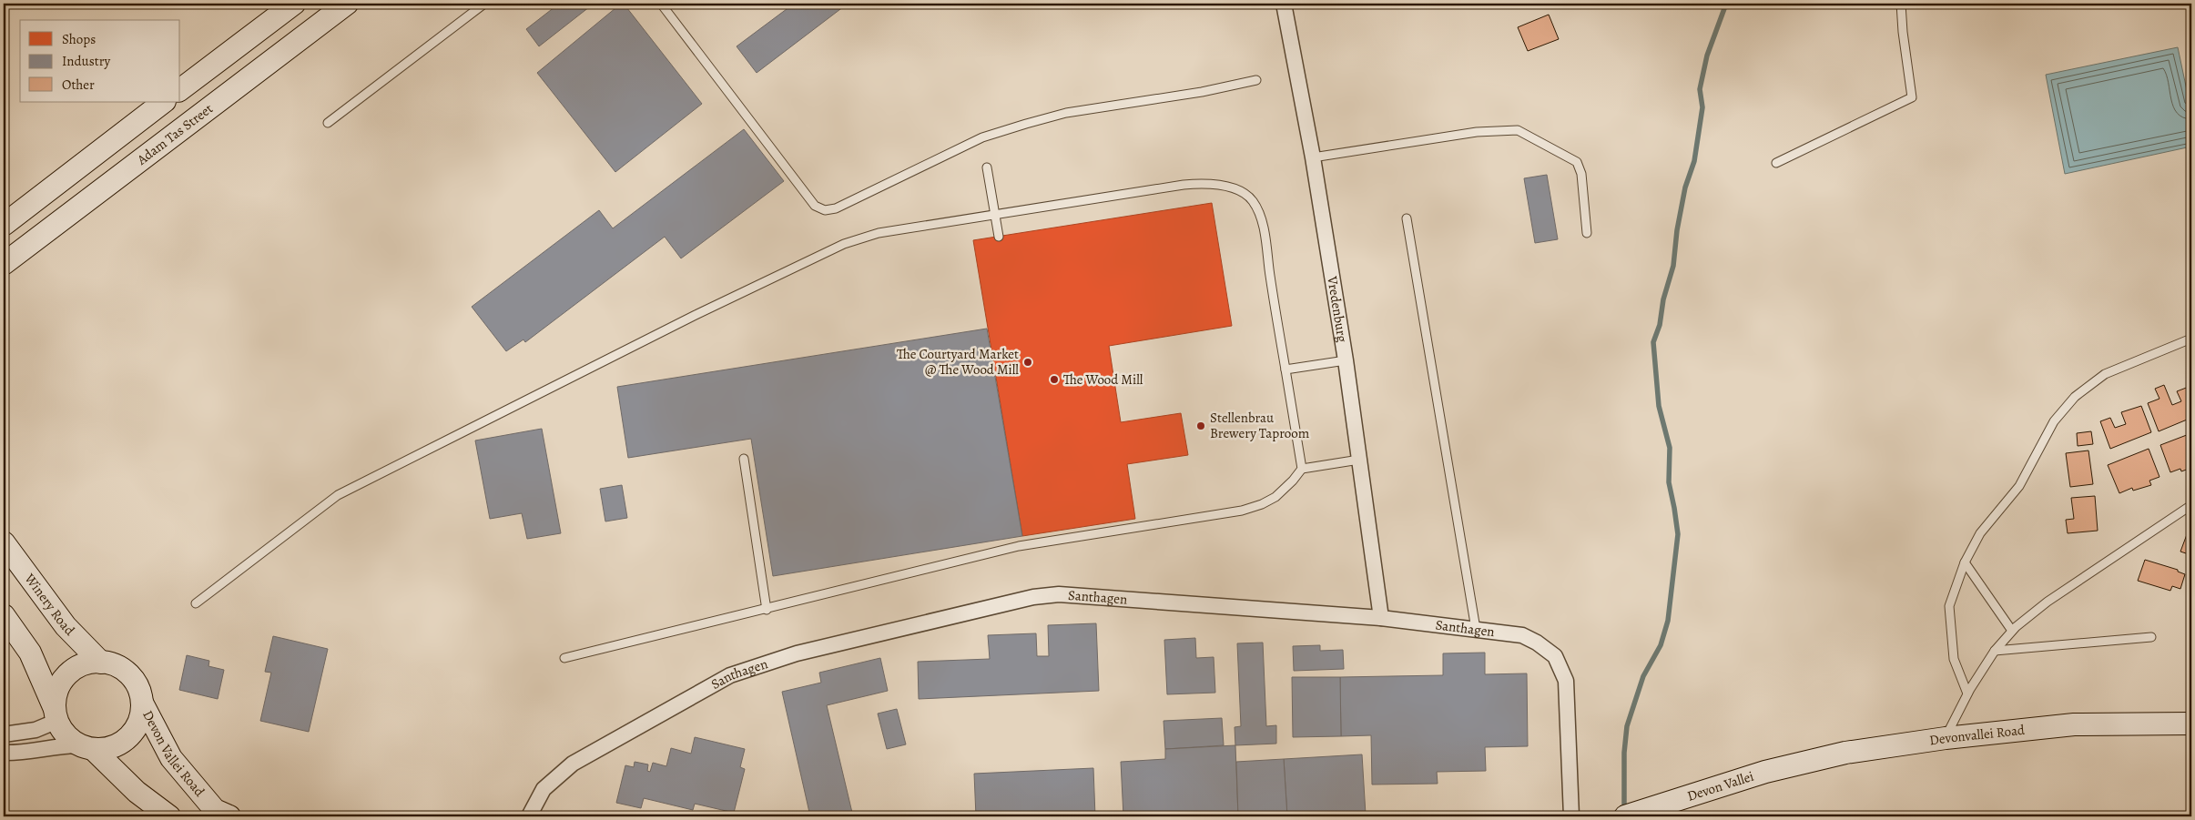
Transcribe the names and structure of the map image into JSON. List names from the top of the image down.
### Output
{
  "streets": {
    "street": [
      "Adam Tas Street",
      "Vredenburg",
      "Santhagen",
      "Winery Road",
      "Devonvallei Road",
      "Devon Vallei Road",
      "Devon Vallei"
    ]
  },
  "crossings": [
    ["Vredenburg", "Santhagen"],
    ["Winery Road", "Devon Vallei Road"],
    ["Devonvallei Road", "Devon Vallei"]
  ],
  "places": ["The Courtyard Market @ The Wood Mill", "The Wood Mill", "Stellenbrau Brewery Taproom"],
  "legend": ["Shops", "Industry", "Other"]
}
